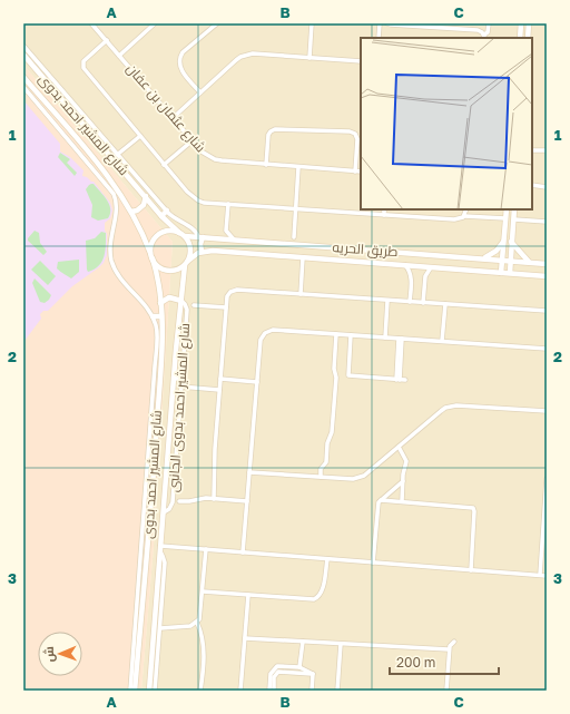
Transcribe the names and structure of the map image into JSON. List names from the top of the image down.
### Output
{
  "streets": {
    "street": [
      "شارع عثمان بن عفان",
      "شارع المشير احمد بدوى",
      "طريق الحريه",
      "شارع المشير احمد بدوى الجانبى"
    ]
  },
  "crossings": [
    ["شارع المشير احمد بدوى", "طريق الحريه"],
    ["شارع المشير احمد بدوى", "شارع المشير احمد بدوى الجانبى"]
  ],
  "scale_bar": "200 m",
  "north": "left",
  "grid": {
    "columns": ["A", "B", "C"],
    "rows": ["1", "2", "3"]
  }
}
